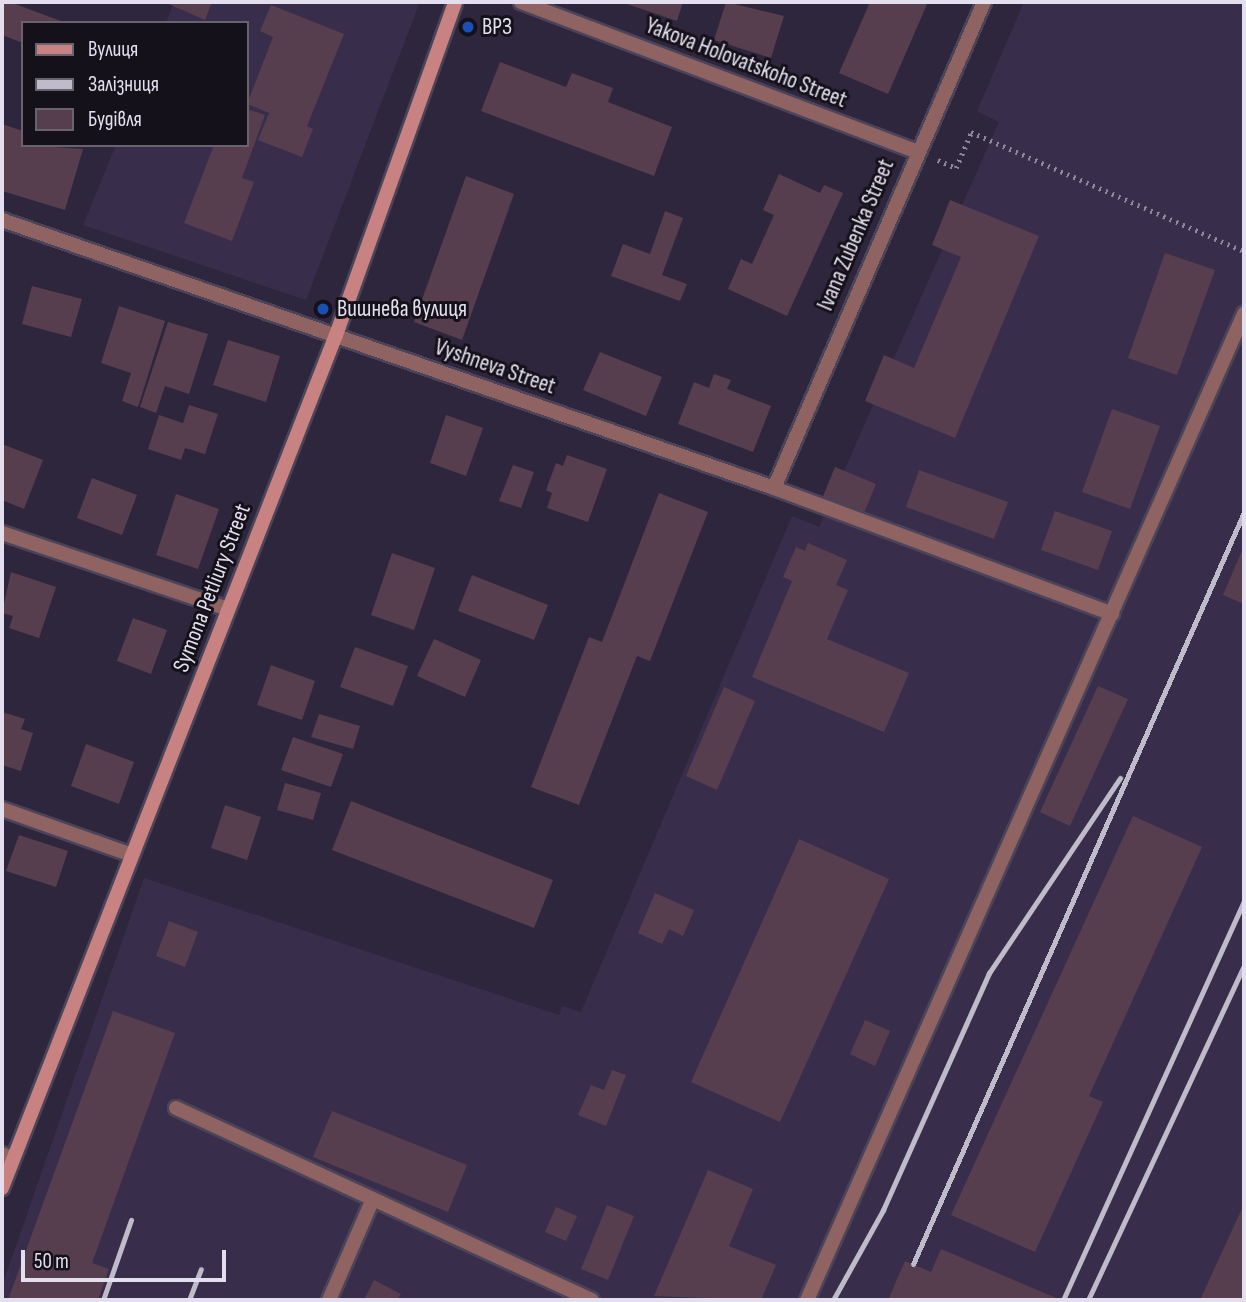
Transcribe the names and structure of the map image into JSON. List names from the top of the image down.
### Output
{
  "streets": {
    "main road": ["Symona Petliury Street"],
    "street": ["Yakova Holovatskoho Street", "Ivana Zubenka Street", "Vyshneva Street"]
  },
  "crossings": [
    ["Yakova Holovatskoho Street", "Ivana Zubenka Street"],
    ["Ivana Zubenka Street", "Vyshneva Street"],
    ["Vyshneva Street", "Symona Petliury Street"]
  ],
  "places": ["ВРЗ", "Вишнева вулиця"],
  "legend": ["Вулиця", "Залізниця", "Будівля"],
  "scale_bar": "50 m"
}
